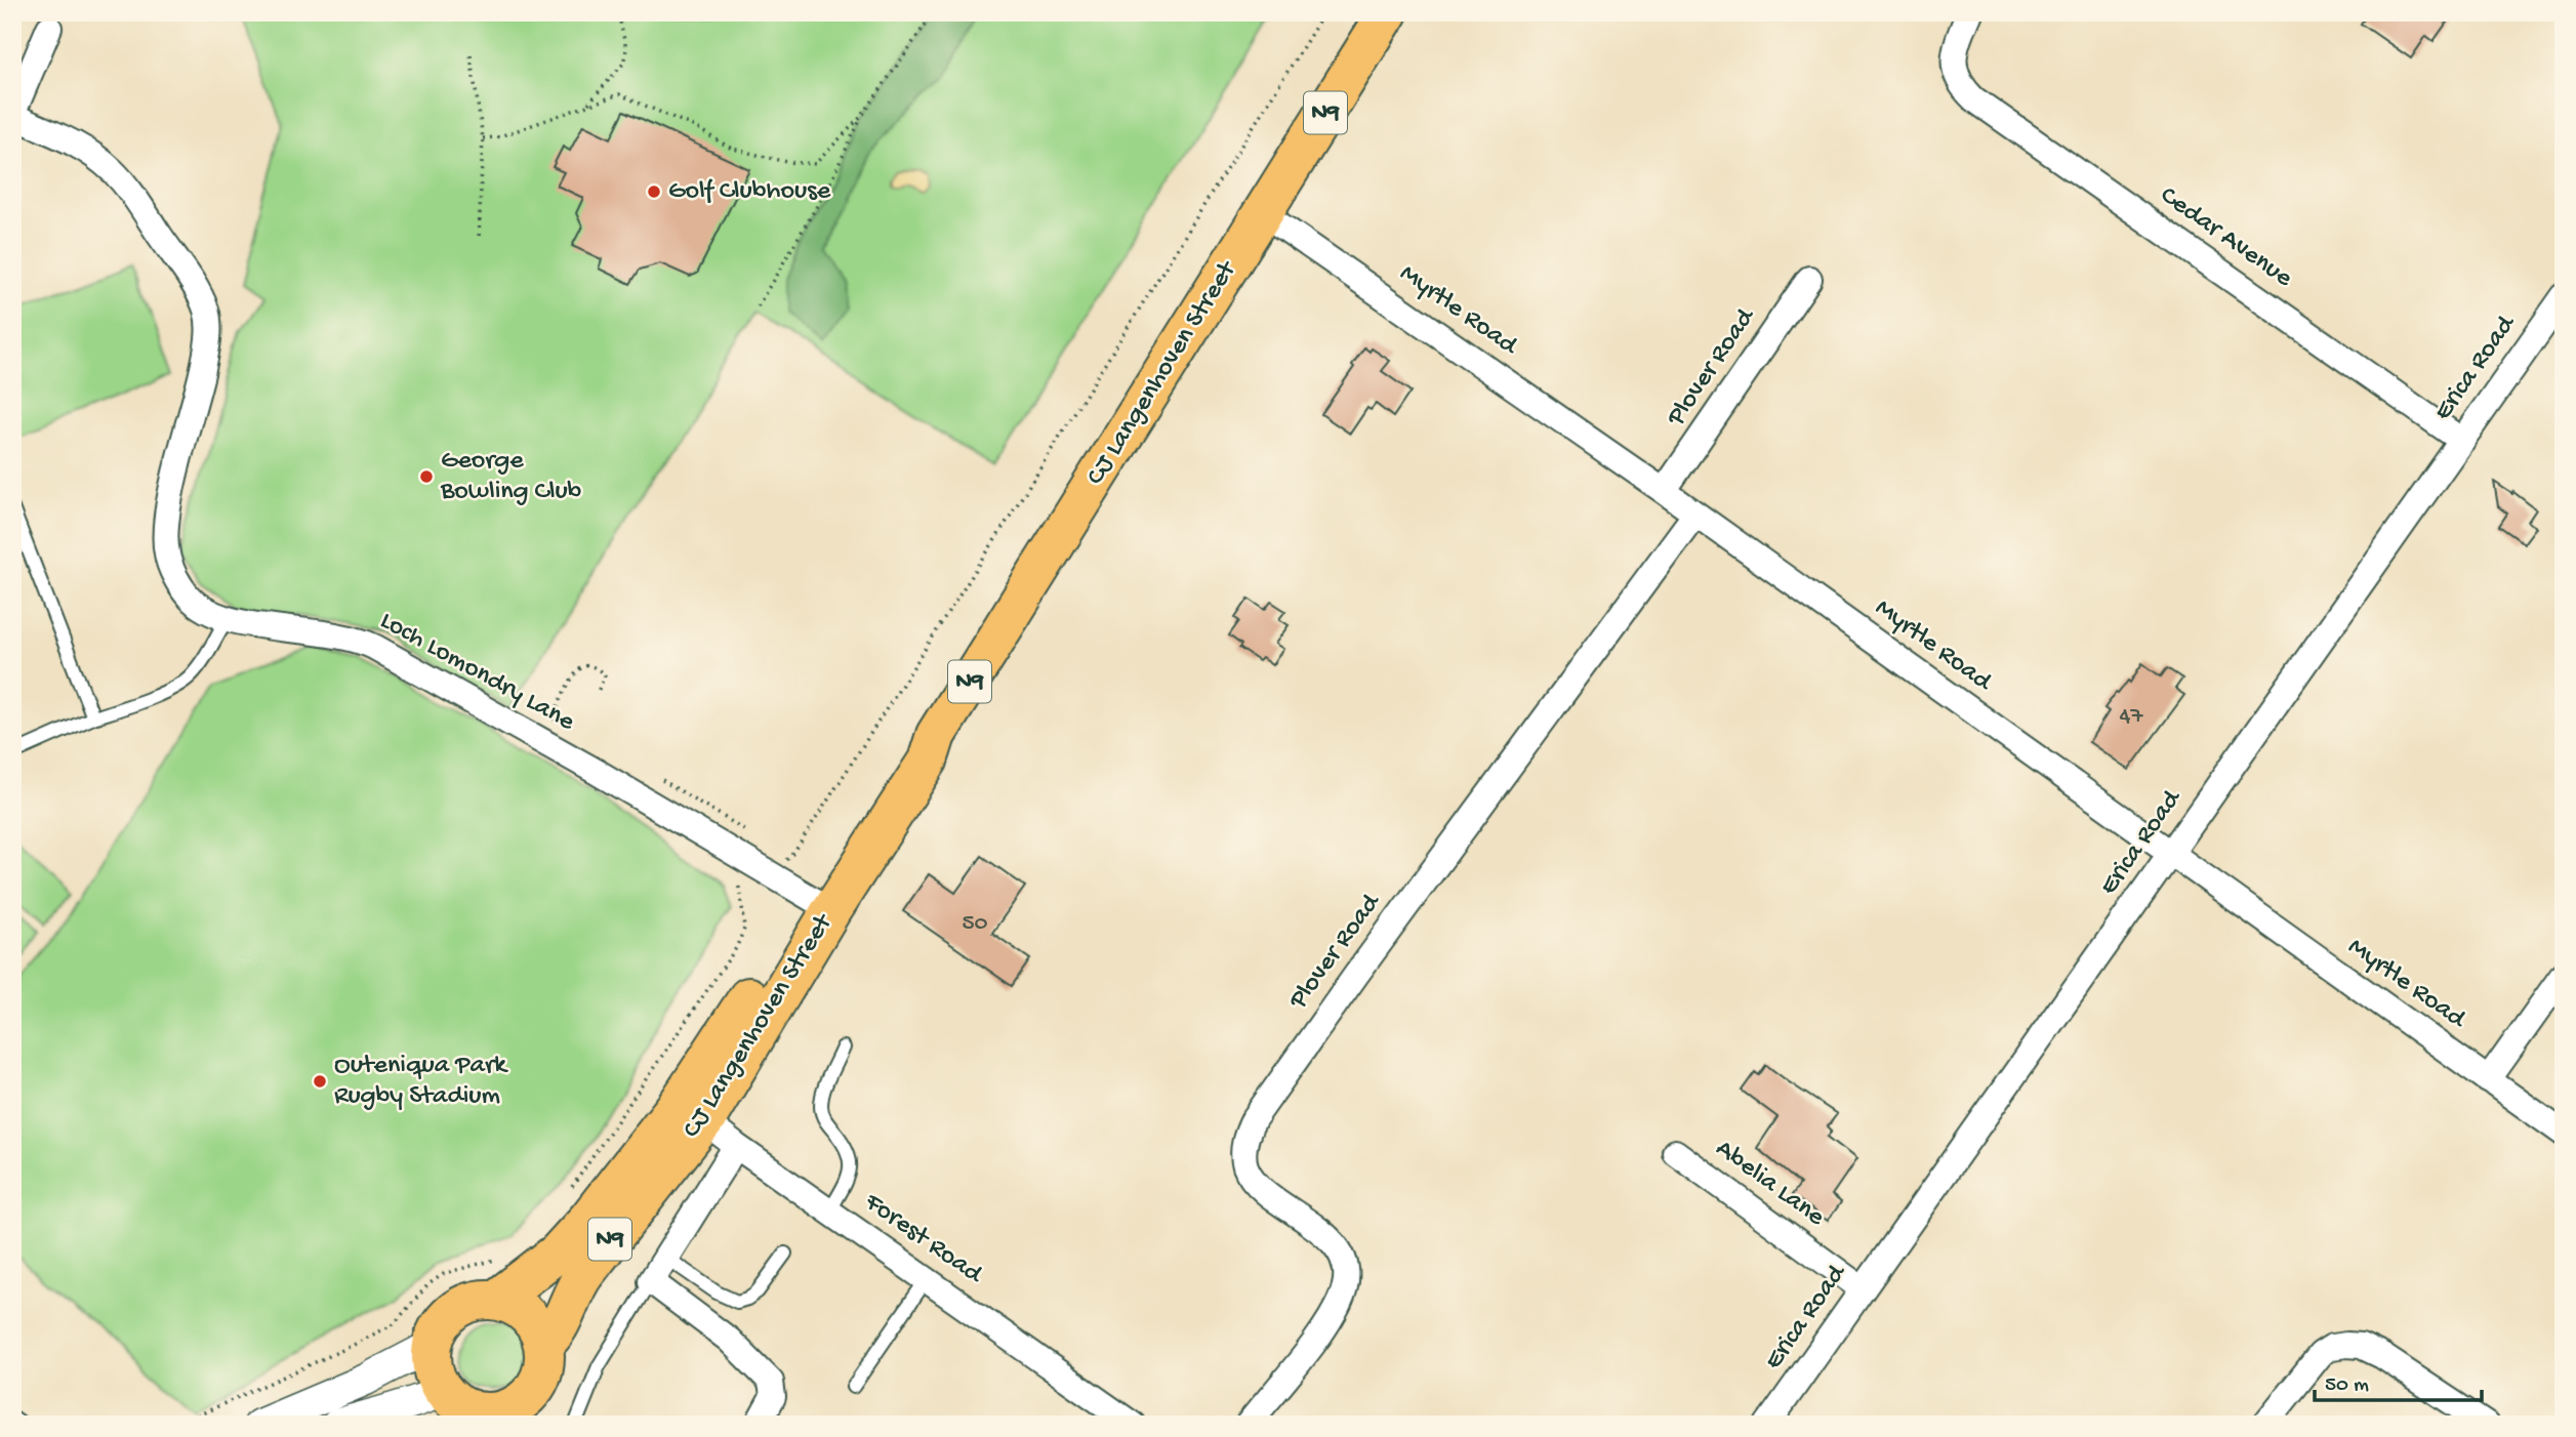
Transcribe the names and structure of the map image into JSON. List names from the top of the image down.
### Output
{
  "streets": {
    "highway": ["N9", "CJ Langenhoven Street"],
    "street": [
      "Cedar Avenue",
      "Myrtle Road",
      "Plover Road",
      "Erica Road",
      "Loch Lomondry Lane",
      "Abelia Lane",
      "Forest Road"
    ]
  },
  "crossings": [
    ["N9", "CJ Langenhoven Street"],
    ["Cedar Avenue", "Erica Road"],
    ["Myrtle Road", "Plover Road"],
    ["Myrtle Road", "Erica Road"],
    ["Myrtle Road", "CJ Langenhoven Street"],
    ["Erica Road", "Abelia Lane"],
    ["CJ Langenhoven Street", "Loch Lomondry Lane"],
    ["CJ Langenhoven Street", "Forest Road"]
  ],
  "places": ["Golf Clubhouse", "George Bowling Club", "Outeniqua Park Rugby Stadium"],
  "house_numbers": ["47", "50"],
  "scale_bar": "50 m"
}
